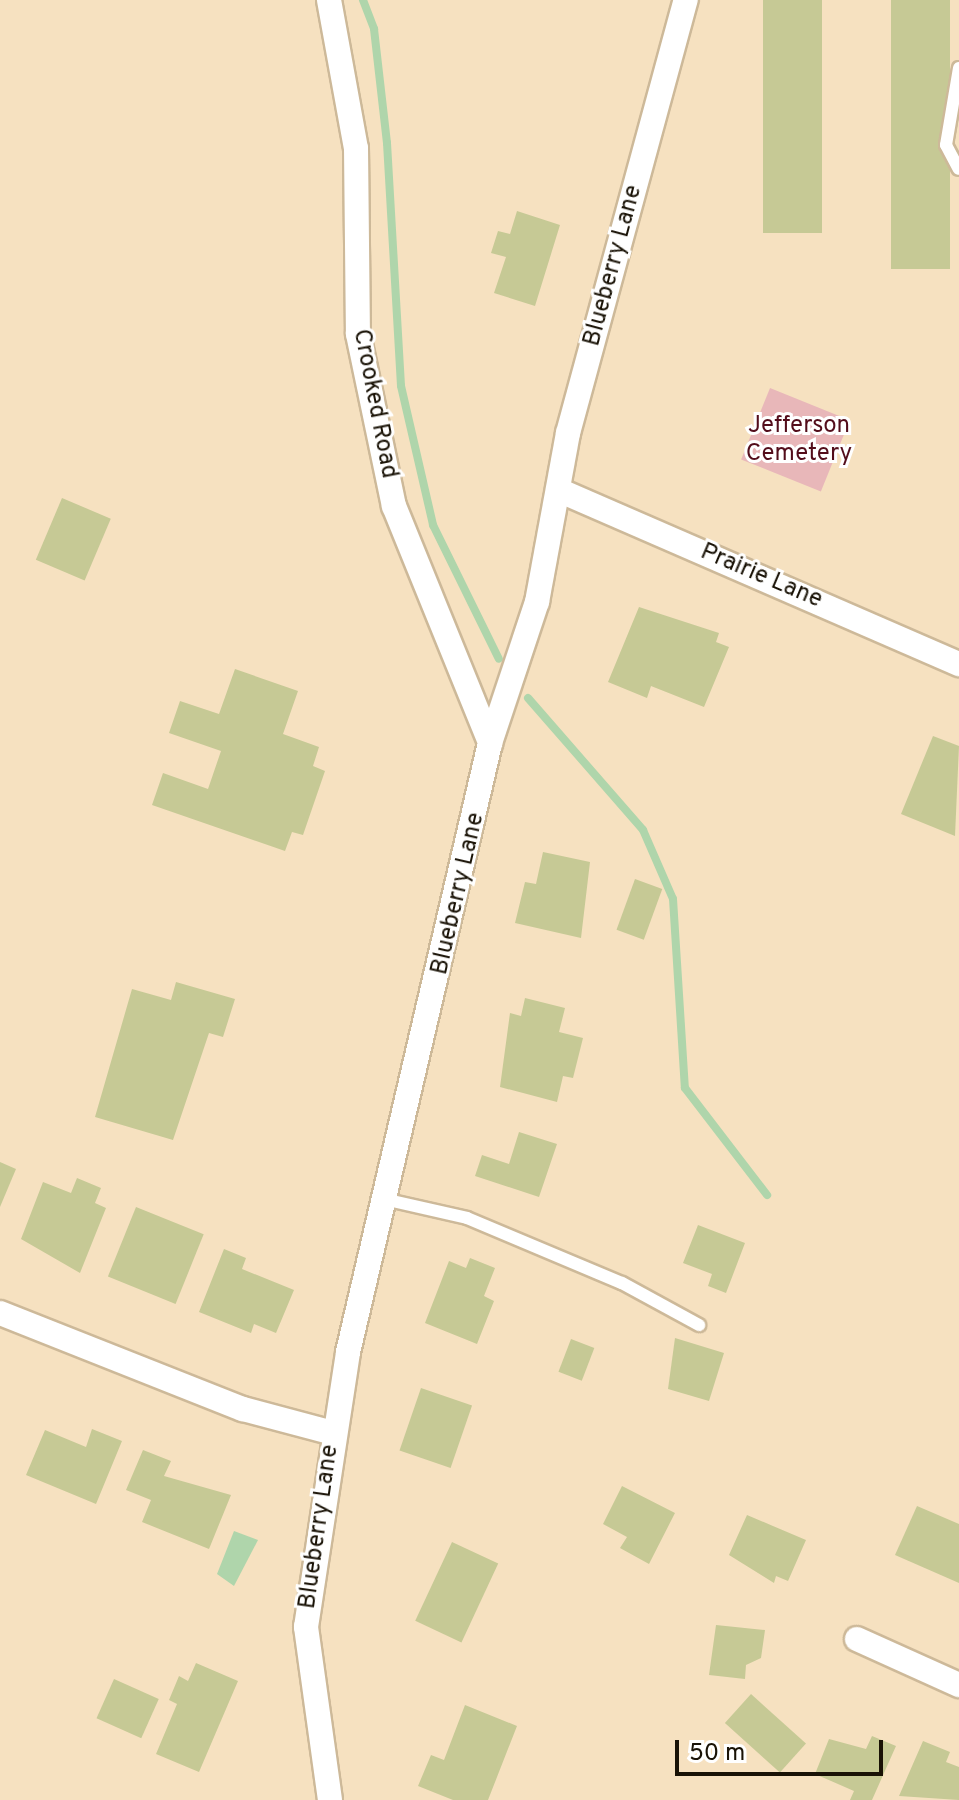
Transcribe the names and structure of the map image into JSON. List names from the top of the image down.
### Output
{
  "streets": {
    "street": ["Blueberry Lane", "Crooked Road", "Prairie Lane"]
  },
  "crossings": [
    ["Blueberry Lane", "Crooked Road"],
    ["Blueberry Lane", "Prairie Lane"]
  ],
  "parks": ["Jefferson Cemetery"],
  "scale_bar": "50 m"
}
